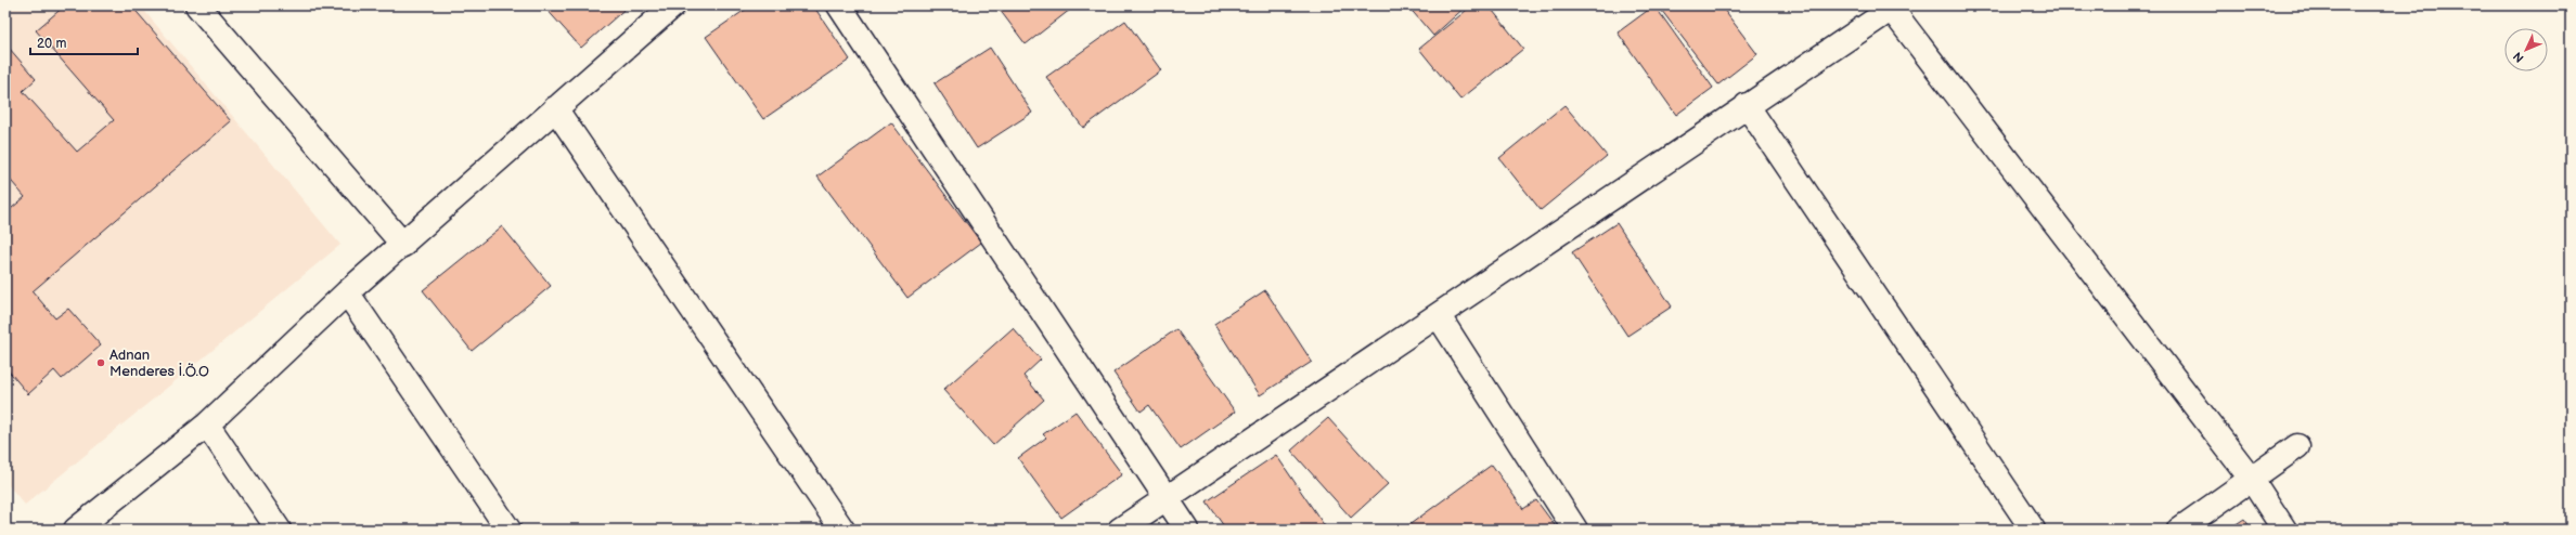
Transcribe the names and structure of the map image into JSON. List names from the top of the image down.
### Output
{
  "places": ["Adnan Menderes İ.Ö.O"],
  "scale_bar": "20 m",
  "north": "bottom left"
}
